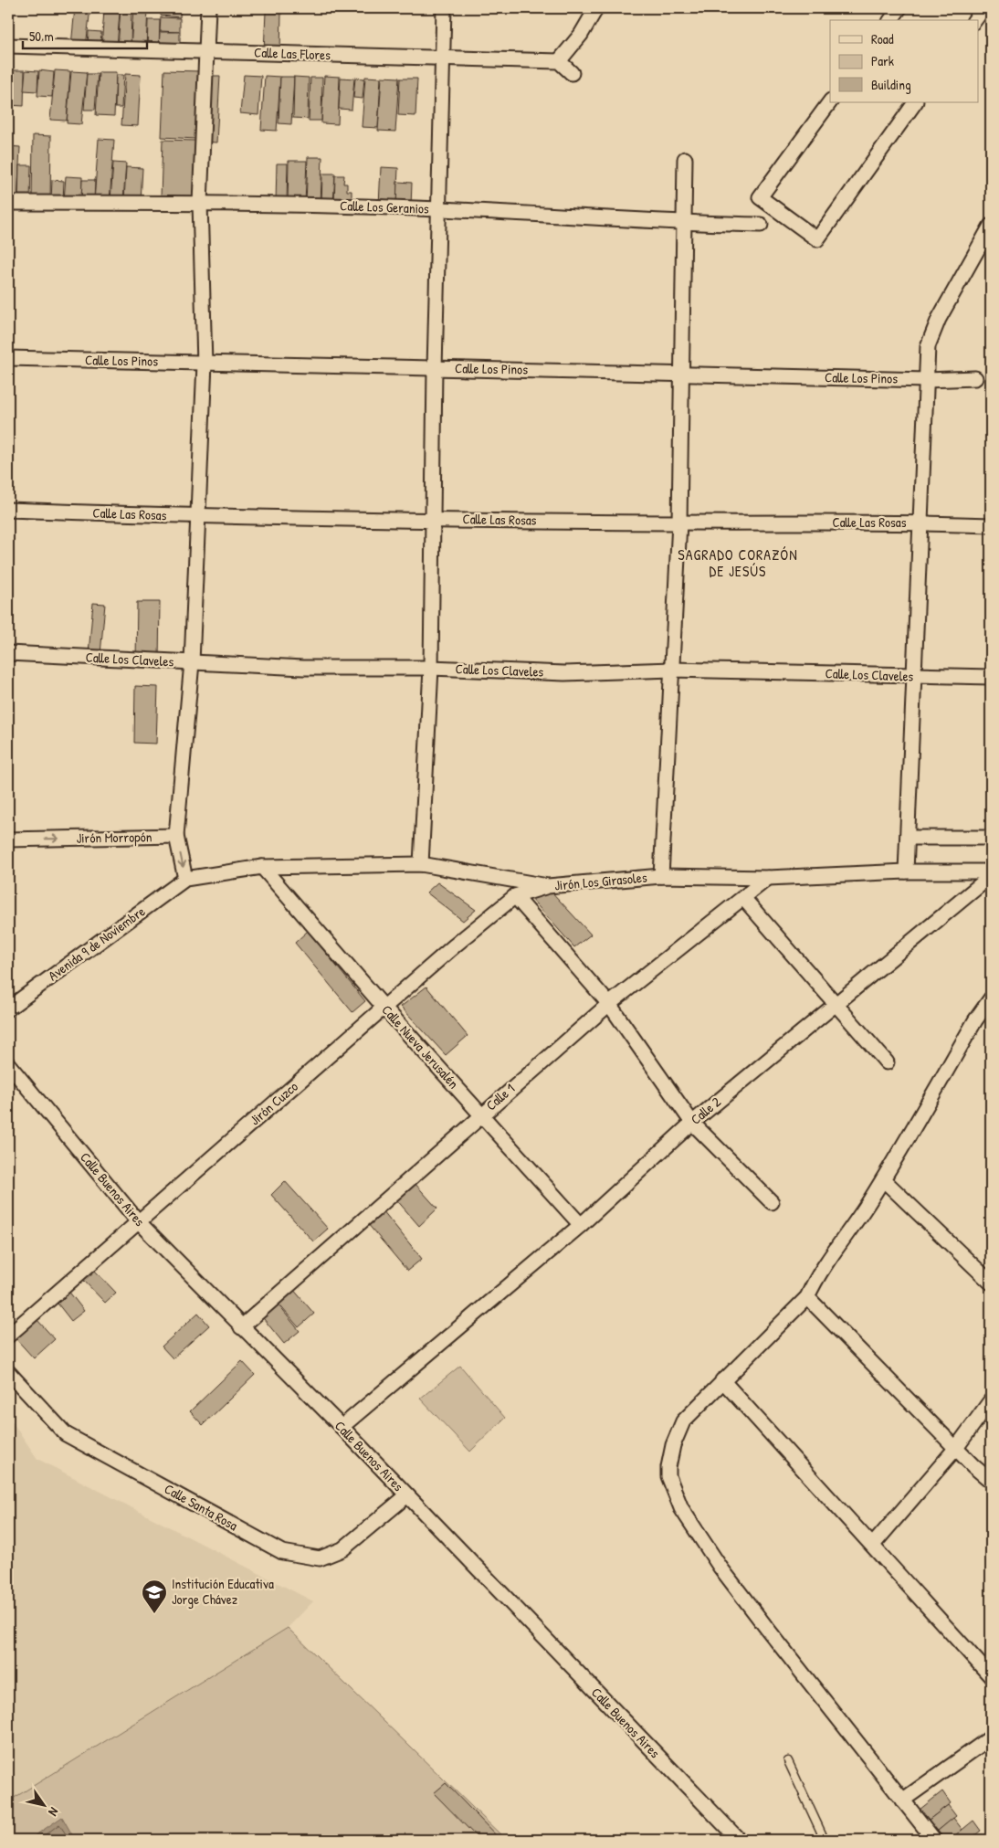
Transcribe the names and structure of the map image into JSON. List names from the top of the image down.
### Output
{
  "streets": {
    "street": [
      "Calle Las Flores",
      "Calle Los Geranios",
      "Calle Los Pinos",
      "Calle Las Rosas",
      "Calle Los Claveles",
      "Jirón Morropón",
      "Jirón Los Girasoles",
      "Avenida 9 de Noviembre",
      "Calle Nueva Jerusalén",
      "Calle 1",
      "Jirón Cuzco",
      "Calle 2",
      "Calle Buenos Aires",
      "Calle Santa Rosa"
    ]
  },
  "crossings": [
    ["Jirón Los Girasoles", "Avenida 9 de Noviembre"],
    ["Jirón Los Girasoles", "Calle Nueva Jerusalén"],
    ["Jirón Los Girasoles", "Calle 1"],
    ["Jirón Los Girasoles", "Jirón Cuzco"],
    ["Calle Nueva Jerusalén", "Calle 1"],
    ["Calle Nueva Jerusalén", "Jirón Cuzco"],
    ["Calle Nueva Jerusalén", "Calle 2"],
    ["Calle 1", "Calle Buenos Aires"],
    ["Jirón Cuzco", "Calle Buenos Aires"],
    ["Calle 2", "Calle Buenos Aires"],
    ["Calle Buenos Aires", "Calle Santa Rosa"]
  ],
  "one_way": ["Jirón Morropón"],
  "districts": ["SAGRADO CORAZÓN DE JESÚS"],
  "places": {
    "school or university": ["Institución Educativa Jorge Chávez"]
  },
  "legend": ["Road", "Park", "Building"],
  "scale_bar": "50 m",
  "north": "bottom right"
}
